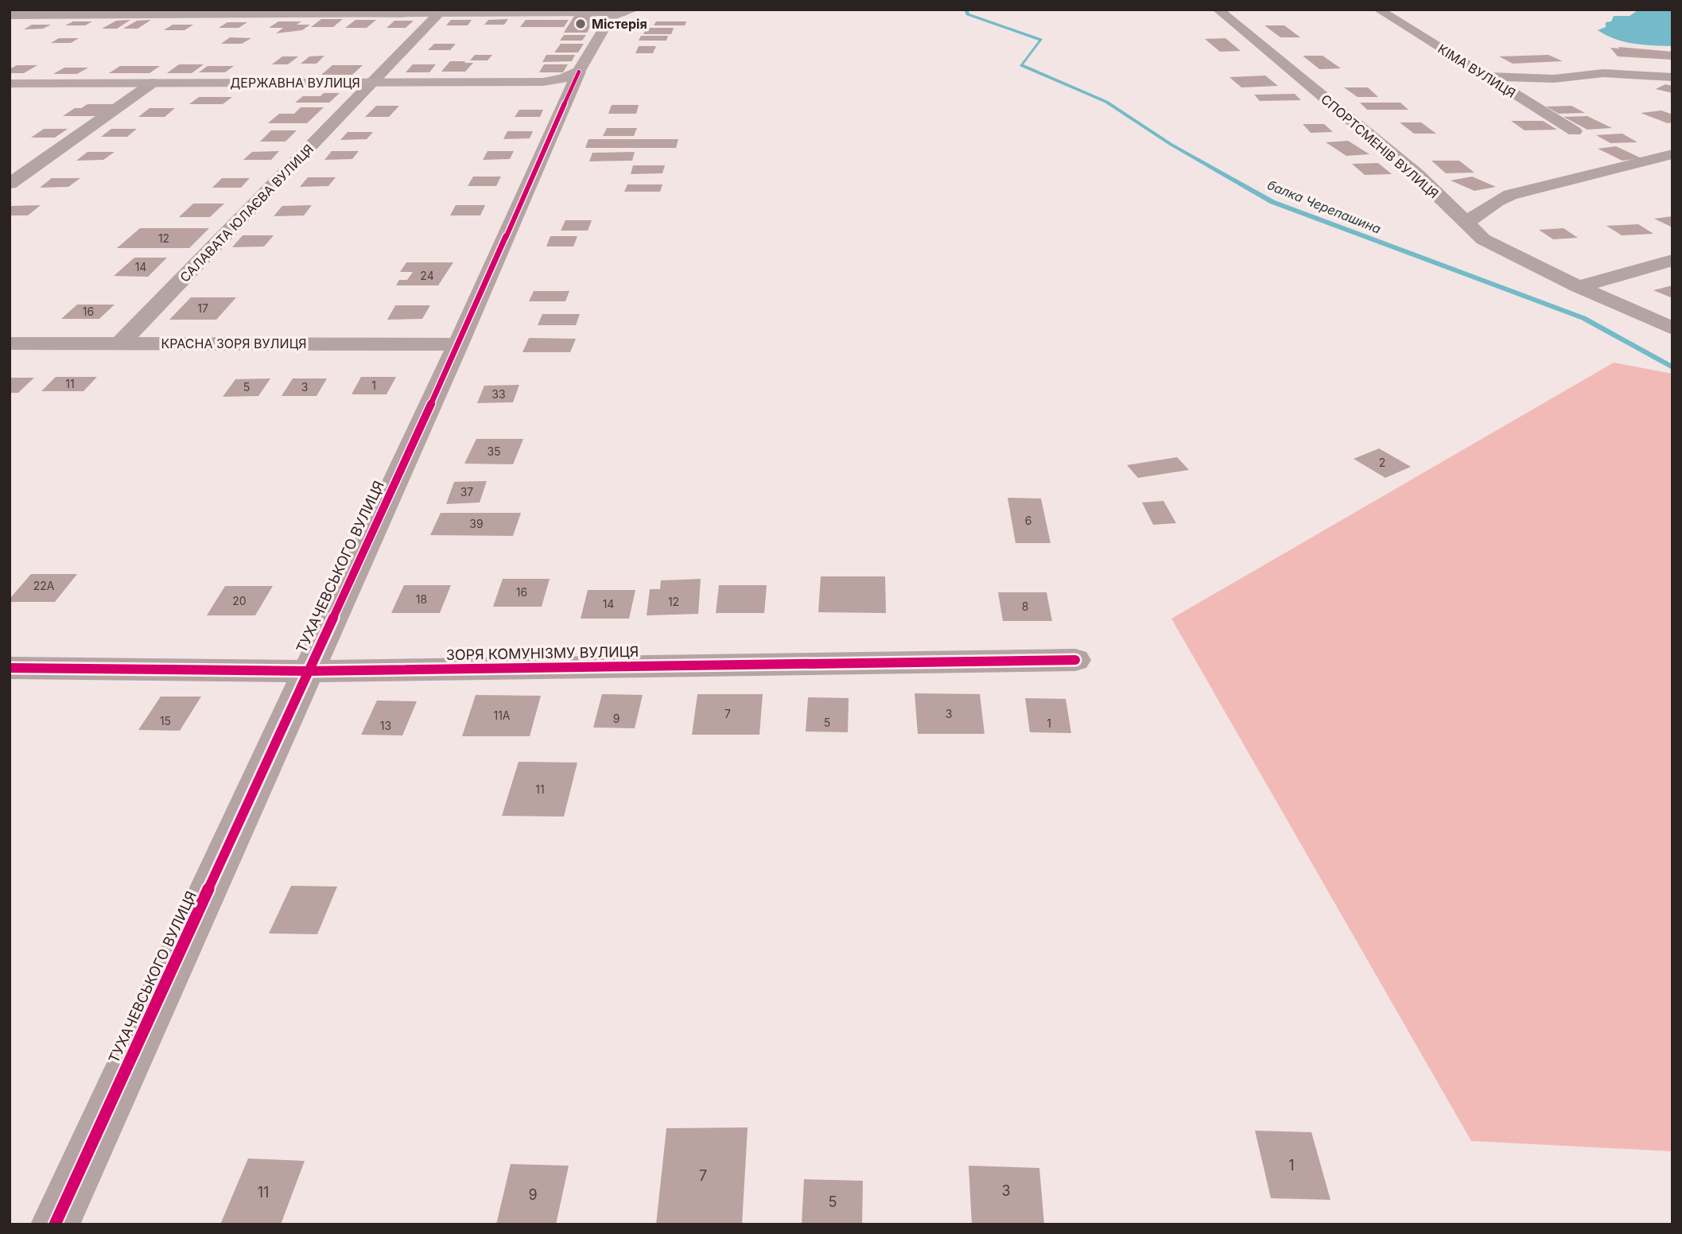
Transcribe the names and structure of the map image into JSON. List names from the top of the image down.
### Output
{
  "streets": {
    "main road": ["ДЕРЖАВНА ВУЛИЦЯ", "ТУХАЧЕВСЬКОГО ВУЛИЦЯ"],
    "street": [
      "КІМА ВУЛИЦЯ",
      "СПОРТСМЕНІВ ВУЛИЦЯ",
      "САЛАВАТА ЮЛАЄВА ВУЛИЦЯ",
      "КРАСНА ЗОРЯ ВУЛИЦЯ",
      "ЗОРЯ КОМУНІЗМУ ВУЛИЦЯ"
    ]
  },
  "crossings": [
    ["ДЕРЖАВНА ВУЛИЦЯ", "САЛАВАТА ЮЛАЄВА ВУЛИЦЯ"],
    ["ДЕРЖАВНА ВУЛИЦЯ", "ТУХАЧЕВСЬКОГО ВУЛИЦЯ"],
    ["САЛАВАТА ЮЛАЄВА ВУЛИЦЯ", "КРАСНА ЗОРЯ ВУЛИЦЯ"],
    ["КРАСНА ЗОРЯ ВУЛИЦЯ", "ТУХАЧЕВСЬКОГО ВУЛИЦЯ"],
    ["ТУХАЧЕВСЬКОГО ВУЛИЦЯ", "ЗОРЯ КОМУНІЗМУ ВУЛИЦЯ"]
  ],
  "water": ["балка Черепашина"],
  "places": ["Містерія"],
  "house_numbers": [
    "12",
    "14",
    "24",
    "17",
    "16",
    "11",
    "1",
    "5",
    "3",
    "33",
    "35",
    "2",
    "37",
    "6",
    "39",
    "22А",
    "16",
    "18",
    "20",
    "12",
    "14",
    "8",
    "7",
    "3",
    "11А",
    "9",
    "15",
    "5",
    "1",
    "13",
    "11",
    "1",
    "7",
    "3",
    "11",
    "9",
    "5"
  ]
}
